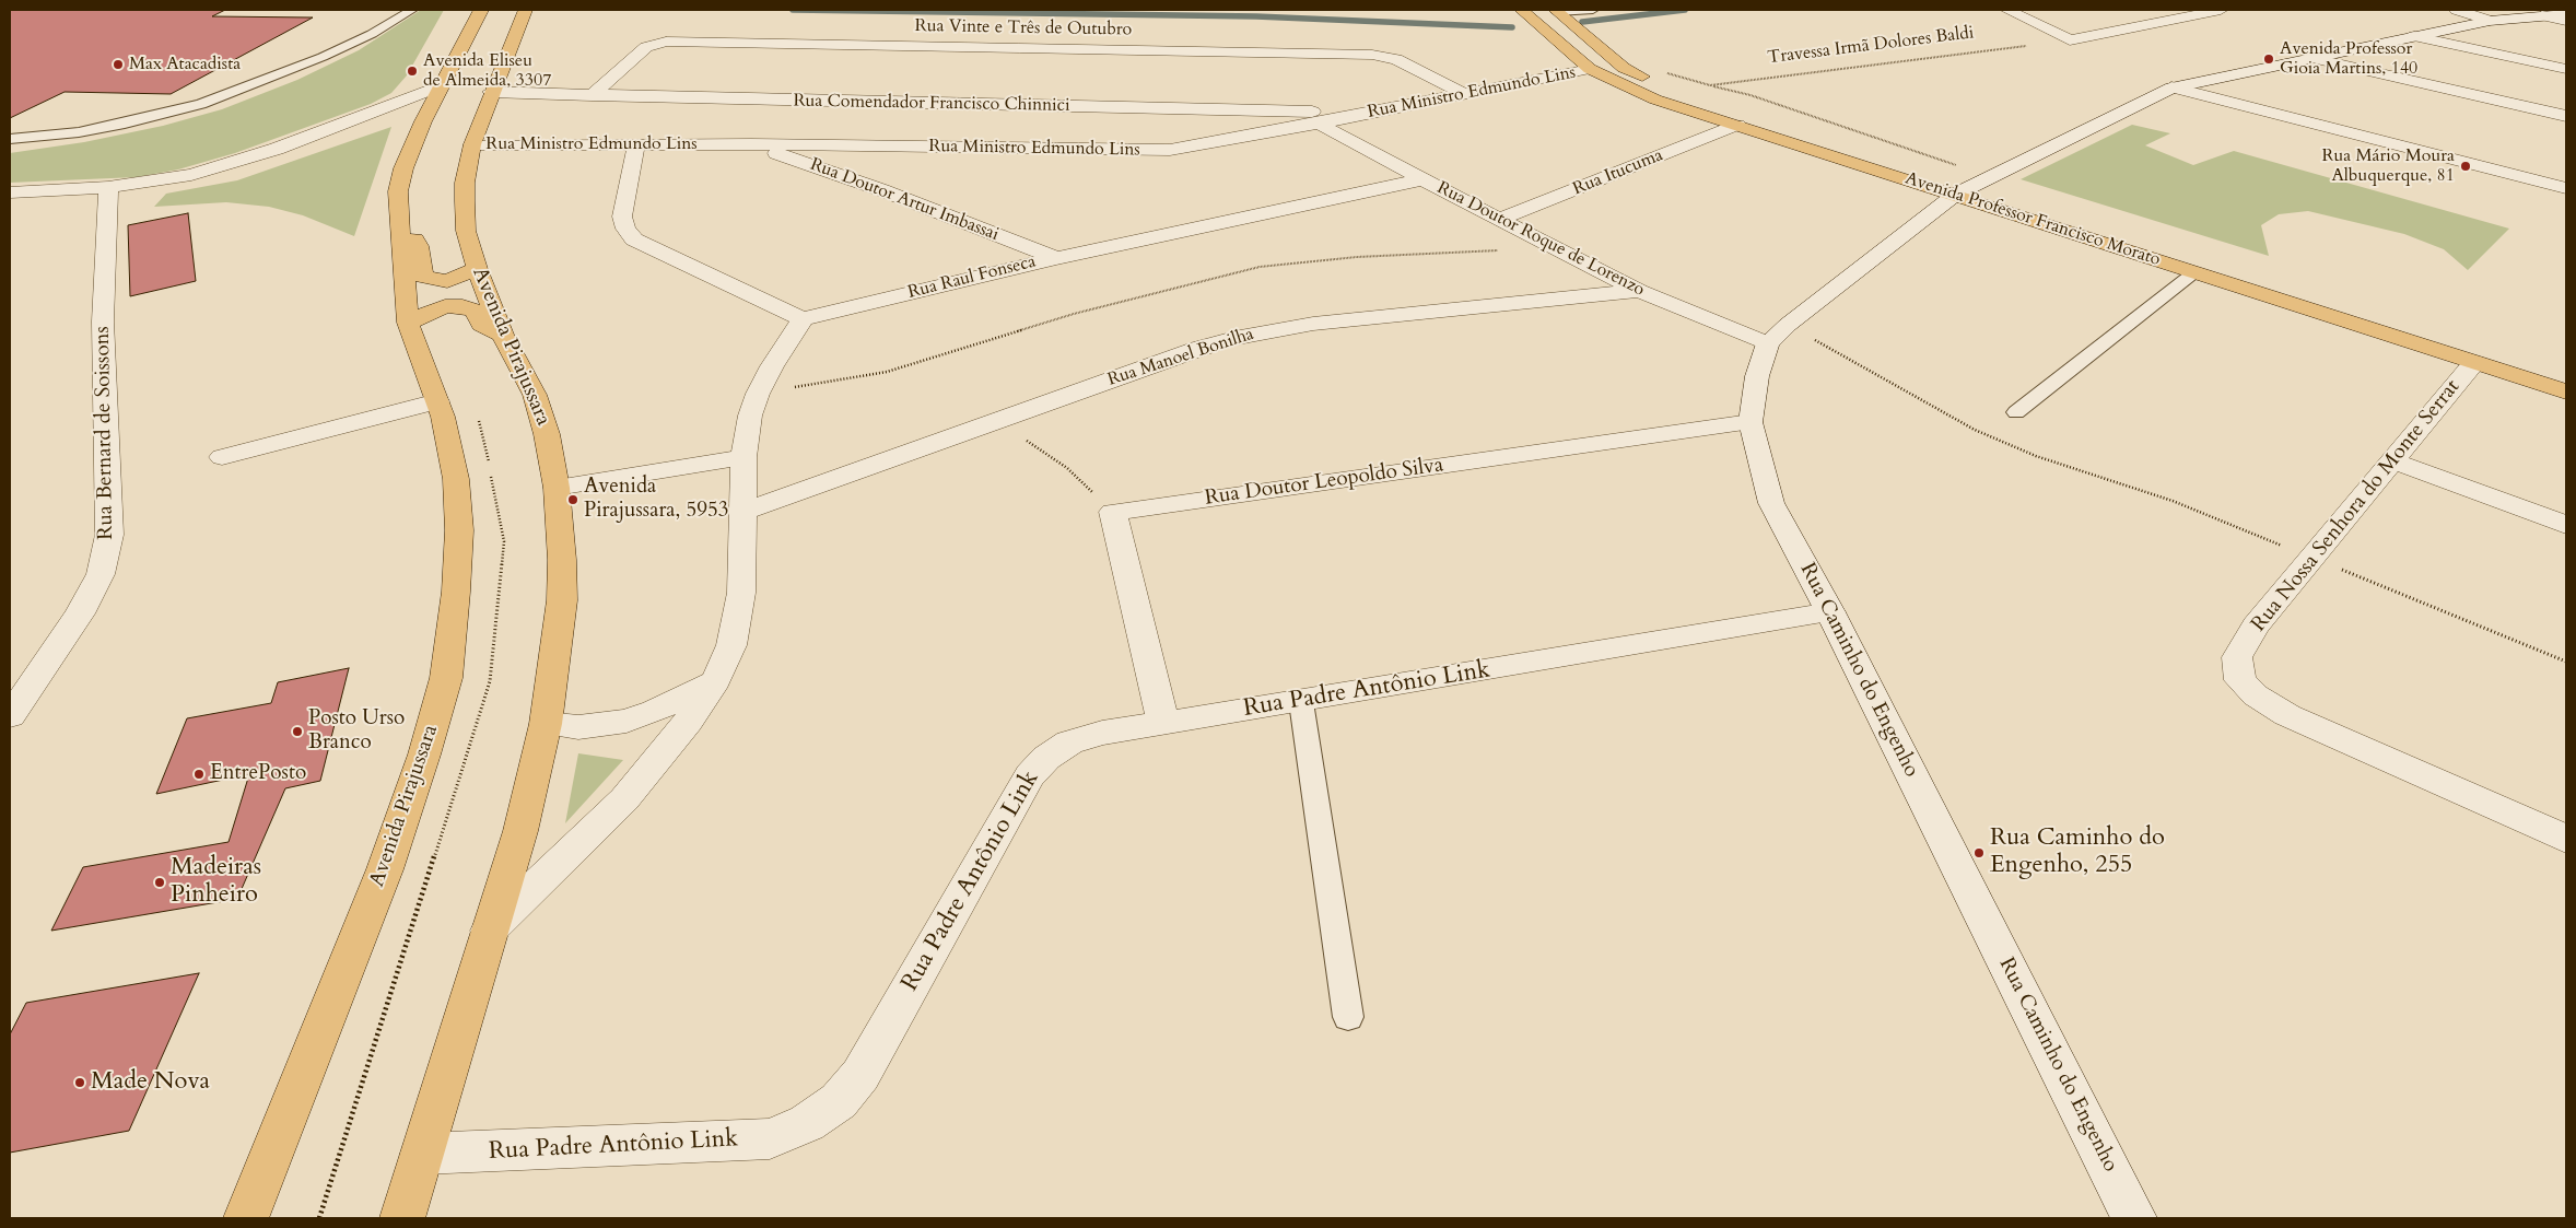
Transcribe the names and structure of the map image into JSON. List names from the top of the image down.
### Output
{
  "streets": {
    "main road": ["Avenida Professor Francisco Morato", "Avenida Pirajussara"],
    "street": [
      "Rua Vinte e Três de Outubro",
      "Rua Ministro Edmundo Lins",
      "Rua Comendador Francisco Chinnici",
      "Rua Itucuma",
      "Rua Doutor Artur Imbassai",
      "Rua Doutor Roque de Lorenzo",
      "Rua Raul Fonseca",
      "Rua Manoel Bonilha",
      "Rua Bernard de Soissons",
      "Rua Doutor Leopoldo Silva",
      "Rua Nossa Senhora do Monte Serrat",
      "Rua Caminho do Engenho",
      "Rua Padre Antônio Link"
    ],
    "path": ["Travessa Irmã Dolores Baldi"]
  },
  "crossings": [
    ["Rua Vinte e Três de Outubro", "Rua Ministro Edmundo Lins"],
    ["Rua Vinte e Três de Outubro", "Rua Comendador Francisco Chinnici"],
    ["Rua Ministro Edmundo Lins", "Rua Comendador Francisco Chinnici"],
    ["Rua Ministro Edmundo Lins", "Rua Doutor Artur Imbassai"],
    ["Rua Ministro Edmundo Lins", "Avenida Professor Francisco Morato"],
    ["Rua Ministro Edmundo Lins", "Rua Doutor Roque de Lorenzo"],
    ["Rua Ministro Edmundo Lins", "Avenida Pirajussara"],
    ["Rua Comendador Francisco Chinnici", "Avenida Pirajussara"],
    ["Rua Itucuma", "Avenida Professor Francisco Morato"],
    ["Rua Itucuma", "Rua Doutor Roque de Lorenzo"],
    ["Rua Doutor Artur Imbassai", "Rua Raul Fonseca"],
    ["Avenida Professor Francisco Morato", "Rua Nossa Senhora do Monte Serrat"],
    ["Rua Doutor Roque de Lorenzo", "Rua Raul Fonseca"],
    ["Rua Doutor Roque de Lorenzo", "Rua Manoel Bonilha"],
    ["Rua Doutor Roque de Lorenzo", "Rua Caminho do Engenho"],
    ["Avenida Pirajussara", "Rua Padre Antônio Link"],
    ["Rua Doutor Leopoldo Silva", "Rua Caminho do Engenho"],
    ["Rua Caminho do Engenho", "Rua Padre Antônio Link"]
  ],
  "places": [
    "Avenida Professor Gioia Martins, 140",
    "Max Atacadista",
    "Avenida Eliseu de Almeida, 3307",
    "Rua Mário Moura Albuquerque, 81",
    "Avenida Pirajussara, 5953",
    "Posto Urso Branco",
    "EntrePosto",
    "Rua Caminho do Engenho, 255",
    "Madeiras Pinheiro",
    "Made Nova"
  ]
}
